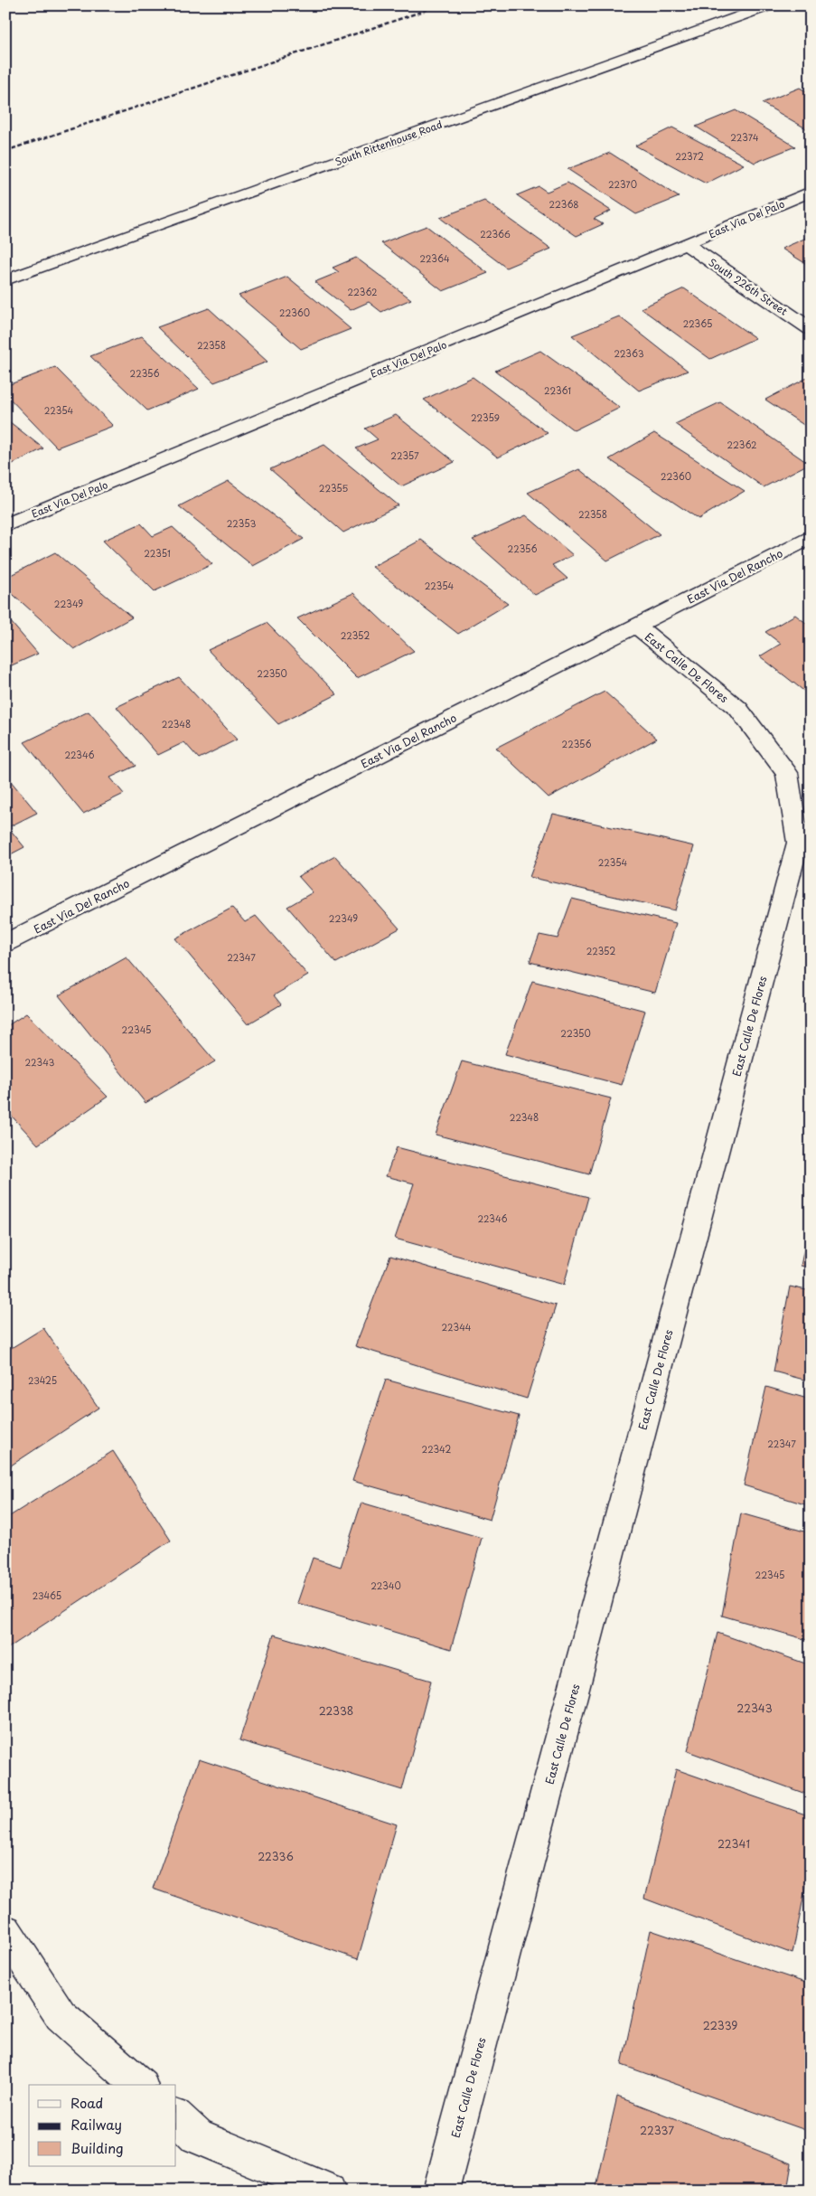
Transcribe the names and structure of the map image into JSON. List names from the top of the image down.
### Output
{
  "streets": {
    "street": [
      "South Rittenhouse Road",
      "East Via Del Palo",
      "South 226th Street",
      "East Via Del Rancho",
      "East Calle De Flores"
    ]
  },
  "crossings": [
    ["East Via Del Palo", "South 226th Street"],
    ["East Via Del Rancho", "East Calle De Flores"]
  ],
  "house_numbers": [
    "22374",
    "22372",
    "22370",
    "22368",
    "22366",
    "22364",
    "22362",
    "22360",
    "22365",
    "22358",
    "22363",
    "22356",
    "22361",
    "22354",
    "22359",
    "22362",
    "22357",
    "22360",
    "22355",
    "22358",
    "22353",
    "22356",
    "22351",
    "22354",
    "22349",
    "22352",
    "22350",
    "22348",
    "22356",
    "22346",
    "22354",
    "22349",
    "22352",
    "22347",
    "22345",
    "22350",
    "22343",
    "22348",
    "22346",
    "22344",
    "23425",
    "22347",
    "22342",
    "22345",
    "22340",
    "23465",
    "22343",
    "22338",
    "22341",
    "22336",
    "22339",
    "22337"
  ],
  "legend": ["Road", "Railway", "Building"]
}
